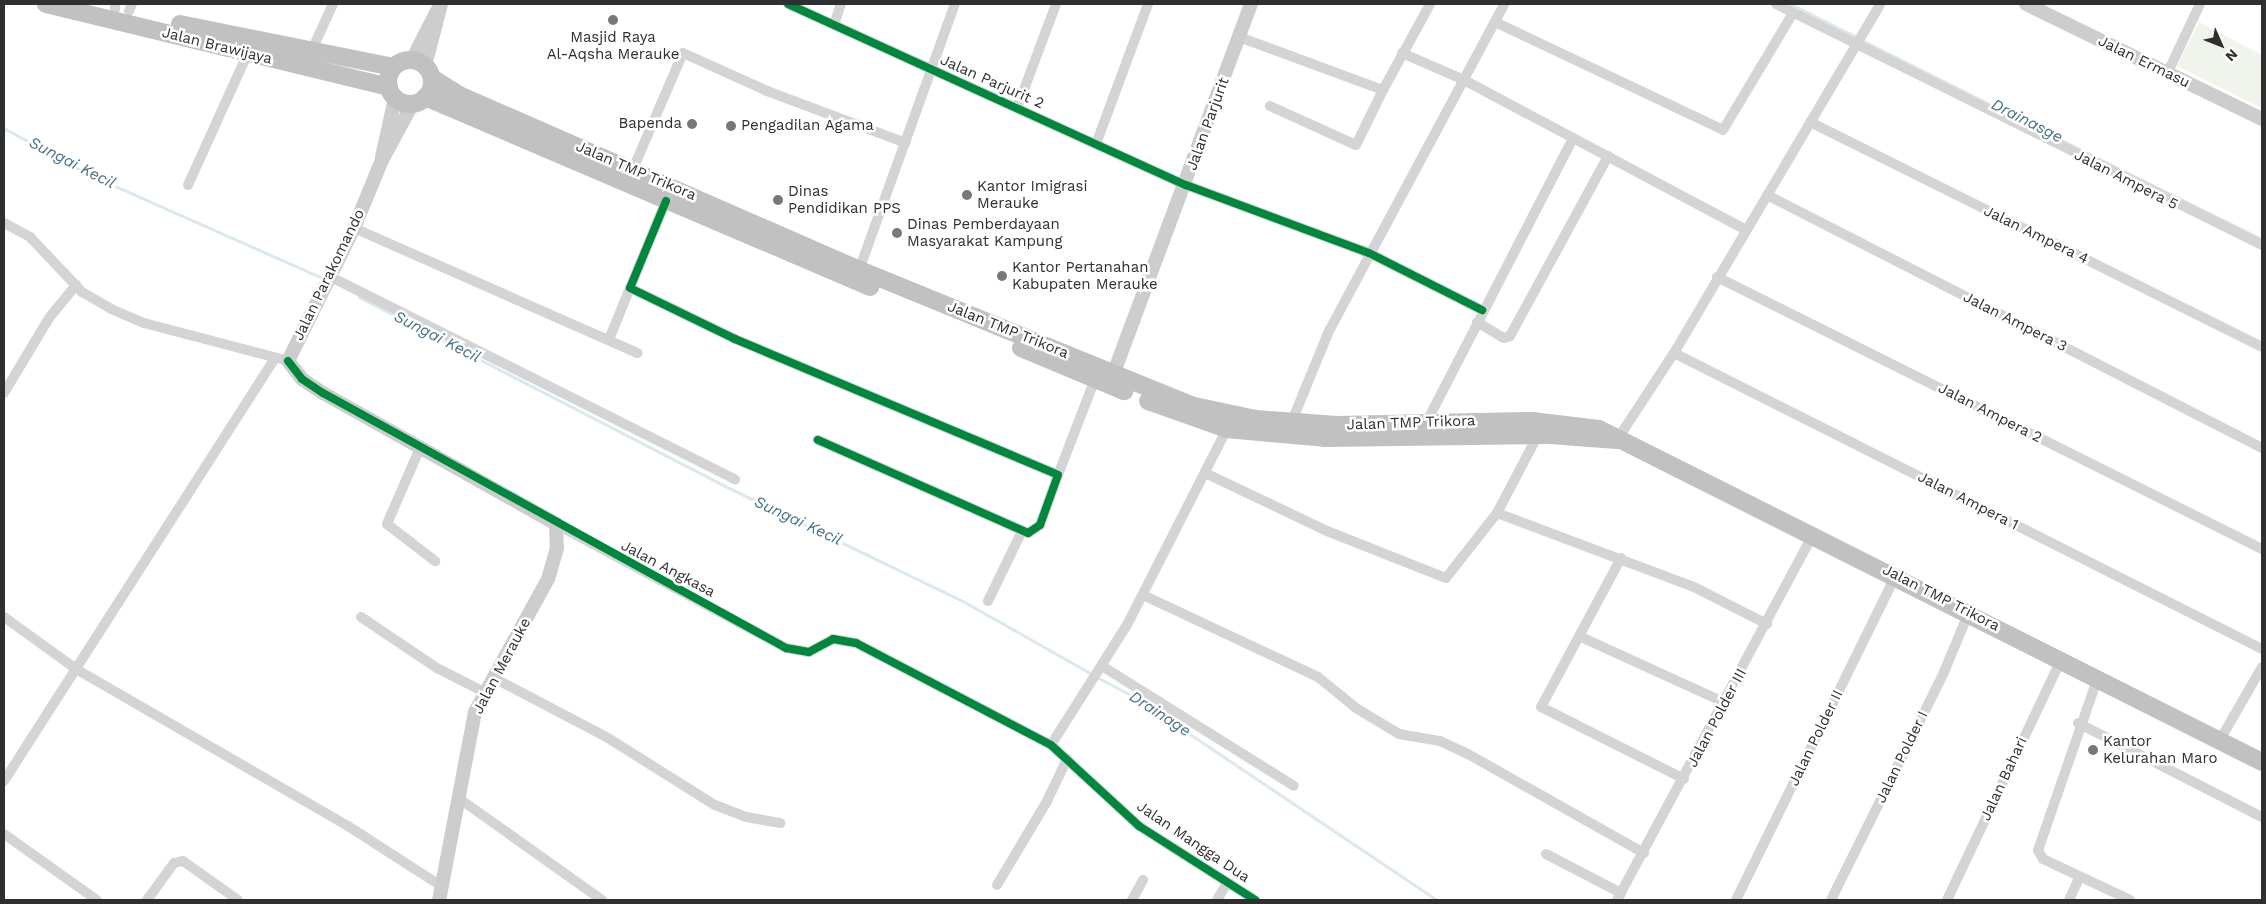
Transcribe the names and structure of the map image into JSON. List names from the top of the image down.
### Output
{
  "streets": {
    "highway": ["Jalan Brawijaya", "Jalan TMP Trikora"],
    "street": [
      "Jalan Ermasu",
      "Jalan Parjurit 2",
      "Jalan Parjurit",
      "Jalan Ampera 5",
      "Jalan Ampera 4",
      "Jalan Parakomando",
      "Jalan Ampera 3",
      "Jalan Ampera 2",
      "Jalan Ampera 1",
      "Jalan Angkasa",
      "Jalan Merauke",
      "Jalan Polder III",
      "Jalan Polder II",
      "Jalan Polder I",
      "Jalan Bahari",
      "Jalan Mangga Dua"
    ]
  },
  "crossings": [
    ["Jalan Brawijaya", "Jalan TMP Trikora"],
    ["Jalan Brawijaya", "Jalan Parakomando"],
    ["Jalan Parjurit 2", "Jalan Parjurit"],
    ["Jalan Parjurit", "Jalan TMP Trikora"],
    ["Jalan TMP Trikora", "Jalan Parakomando"],
    ["Jalan TMP Trikora", "Jalan Polder III"],
    ["Jalan TMP Trikora", "Jalan Polder II"],
    ["Jalan TMP Trikora", "Jalan Polder I"],
    ["Jalan TMP Trikora", "Jalan Bahari"],
    ["Jalan Parakomando", "Jalan Angkasa"],
    ["Jalan Angkasa", "Jalan Merauke"],
    ["Jalan Angkasa", "Jalan Mangga Dua"]
  ],
  "water": ["Drainasge", "Sungai Kecil", "Drainage"],
  "places": [
    "Masjid Raya Al-Aqsha Merauke",
    "Bapenda",
    "Pengadilan Agama",
    "Kantor Imigrasi Merauke",
    "Dinas Pendidikan PPS",
    "Dinas Pemberdayaan Masyarakat Kampung",
    "Kantor Pertanahan Kabupaten Merauke",
    "Kantor Kelurahan Maro"
  ],
  "north": "bottom right"
}
